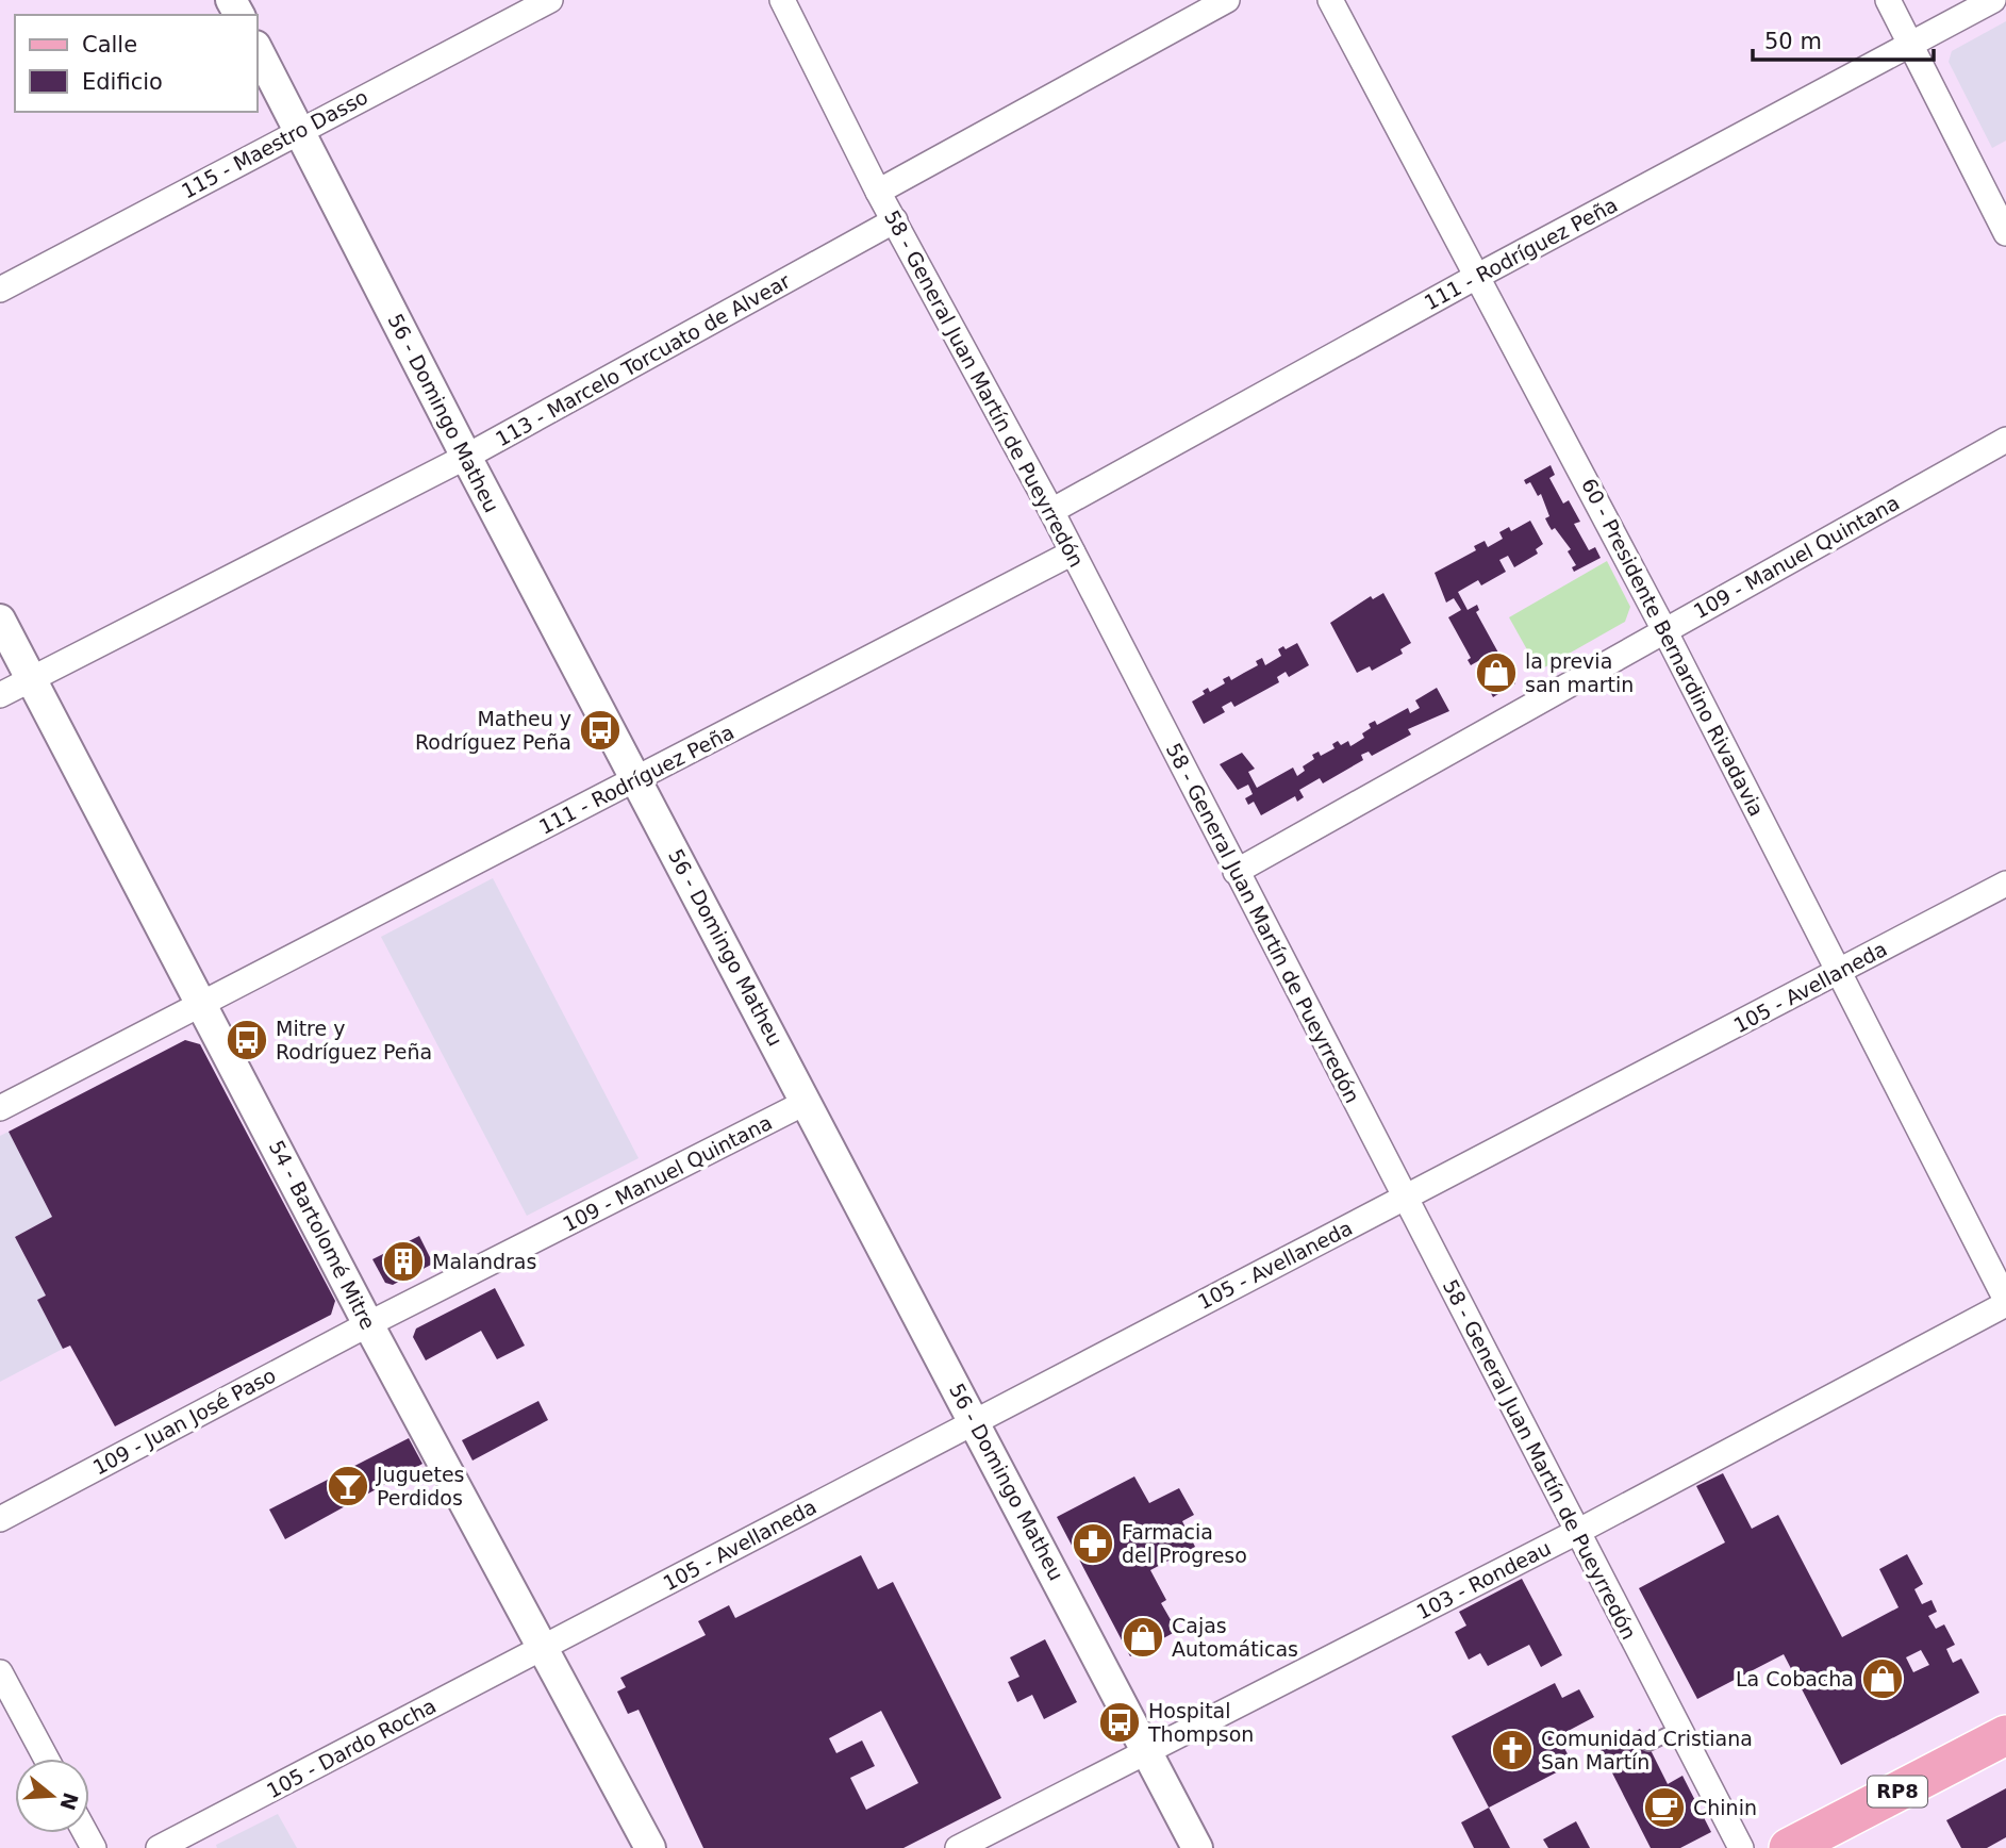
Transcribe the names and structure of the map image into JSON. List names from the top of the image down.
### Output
{
  "streets": {
    "main road": ["RP8"],
    "street": [
      "115 - Maestro Dasso",
      "111 - Rodríguez Peña",
      "113 - Marcelo Torcuato de Alvear",
      "58 - General Juan Martín de Pueyrredón",
      "56 - Domingo Matheu",
      "109 - Manuel Quintana",
      "60 - Presidente Bernardino Rivadavia",
      "105 - Avellaneda",
      "54 - Bartolomé Mitre",
      "109 - Juan José Paso",
      "103 - Rondeau",
      "105 - Dardo Rocha"
    ]
  },
  "crossings": [
    ["115 - Maestro Dasso", "56 - Domingo Matheu"],
    ["111 - Rodríguez Peña", "58 - General Juan Martín de Pueyrredón"],
    ["111 - Rodríguez Peña", "56 - Domingo Matheu"],
    ["111 - Rodríguez Peña", "60 - Presidente Bernardino Rivadavia"],
    ["111 - Rodríguez Peña", "54 - Bartolomé Mitre"],
    ["113 - Marcelo Torcuato de Alvear", "58 - General Juan Martín de Pueyrredón"],
    ["113 - Marcelo Torcuato de Alvear", "56 - Domingo Matheu"],
    ["113 - Marcelo Torcuato de Alvear", "54 - Bartolomé Mitre"],
    ["58 - General Juan Martín de Pueyrredón", "109 - Manuel Quintana"],
    ["58 - General Juan Martín de Pueyrredón", "105 - Avellaneda"],
    ["58 - General Juan Martín de Pueyrredón", "103 - Rondeau"],
    ["56 - Domingo Matheu", "109 - Manuel Quintana"],
    ["56 - Domingo Matheu", "105 - Avellaneda"],
    ["56 - Domingo Matheu", "103 - Rondeau"],
    ["109 - Manuel Quintana", "60 - Presidente Bernardino Rivadavia"],
    ["109 - Manuel Quintana", "54 - Bartolomé Mitre"],
    ["109 - Manuel Quintana", "109 - Juan José Paso"],
    ["60 - Presidente Bernardino Rivadavia", "105 - Avellaneda"],
    ["60 - Presidente Bernardino Rivadavia", "103 - Rondeau"],
    ["105 - Avellaneda", "54 - Bartolomé Mitre"],
    ["105 - Avellaneda", "105 - Dardo Rocha"],
    ["54 - Bartolomé Mitre", "109 - Juan José Paso"],
    ["54 - Bartolomé Mitre", "105 - Dardo Rocha"]
  ],
  "places": {
    "shop": ["la previa san martin", "Cajas Automáticas", "La Cobacha"],
    "bus stop": ["Matheu y Rodríguez Peña", "Mitre y Rodríguez Peña", "Hospital Thompson"],
    "building": ["Malandras"],
    "bar": ["Juguetes Perdidos"],
    "pharmacy": ["Farmacia del Progreso"],
    "church": ["Comunidad Cristiana San Martín"],
    "cafe": ["Chinin"]
  },
  "legend": ["Calle", "Edificio"],
  "scale_bar": "50 m",
  "north": "right"
}
